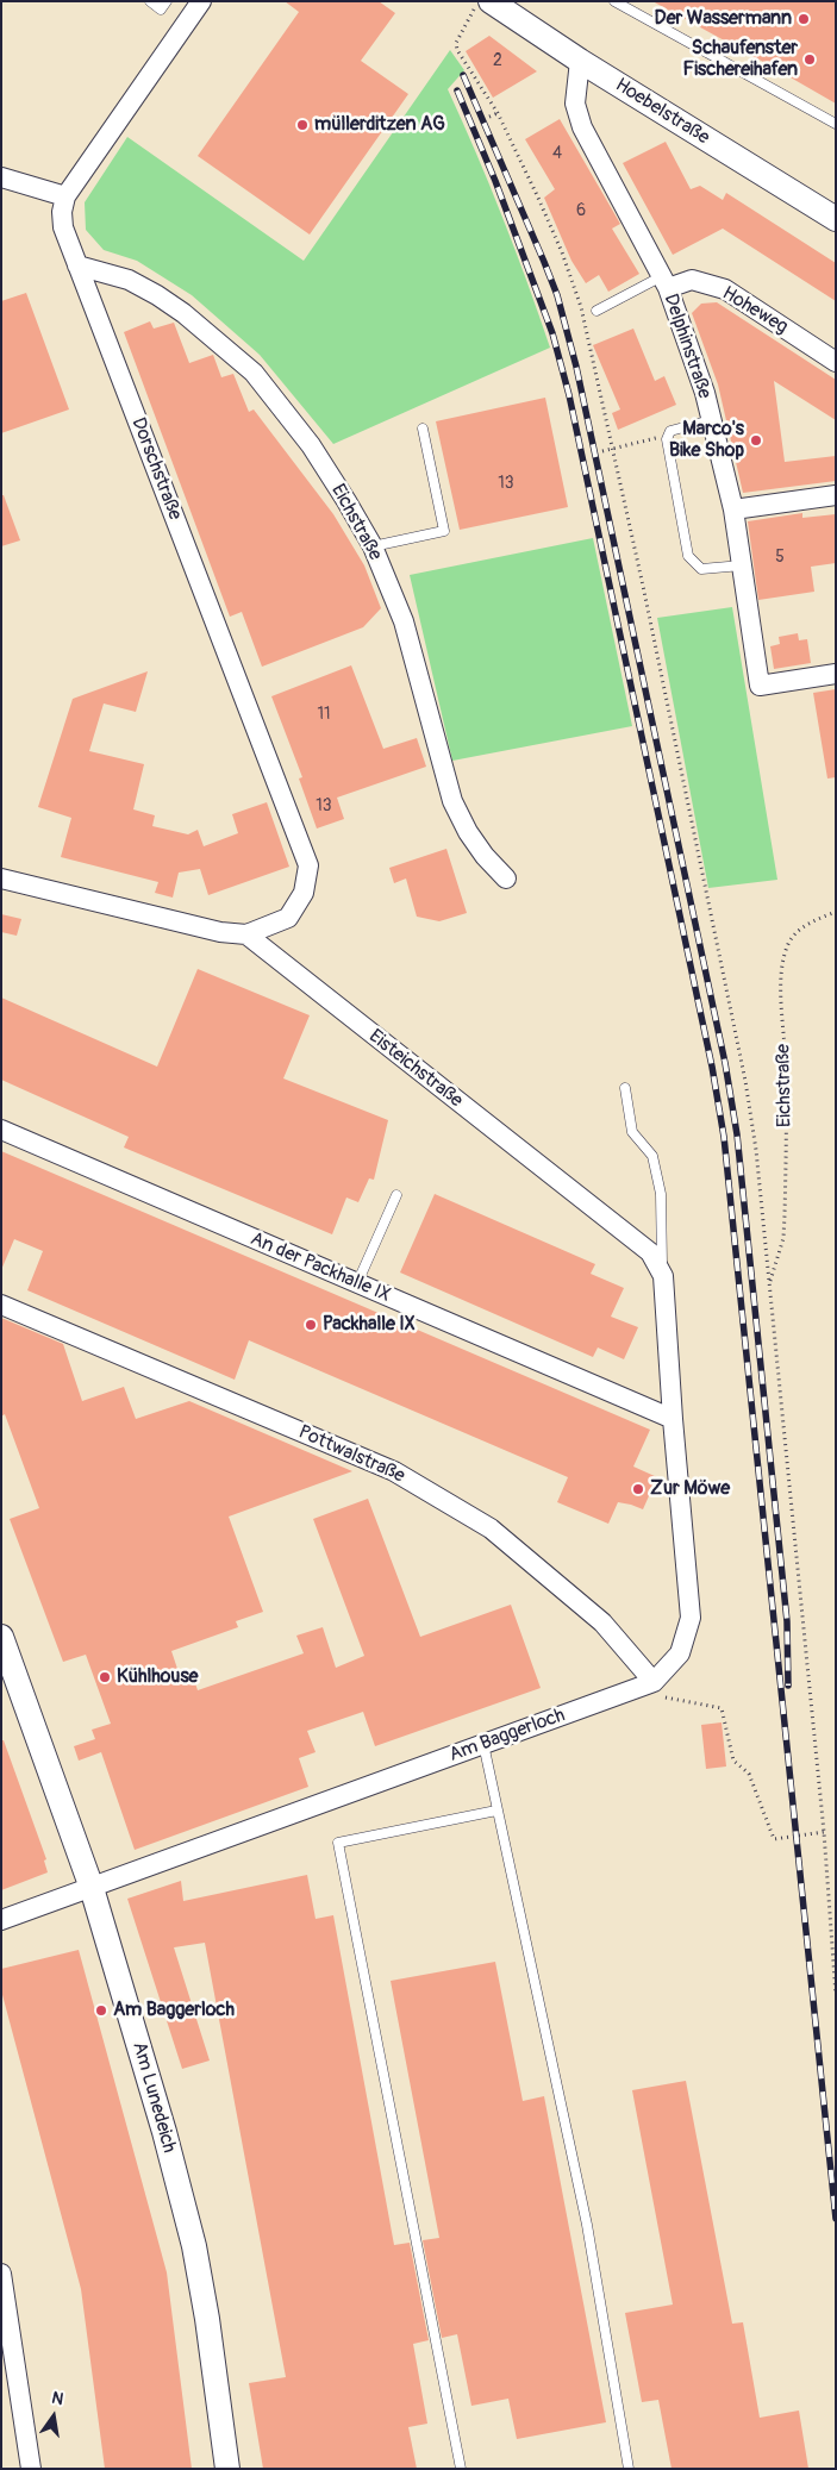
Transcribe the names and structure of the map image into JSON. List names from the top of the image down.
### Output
{
  "streets": {
    "street": [
      "Hoebelstraße",
      "Hoheweg",
      "Delphinstraße",
      "Dorschstraße",
      "Eichstraße",
      "Eisteichstraße",
      "An der Packhalle IX",
      "Pottwalstraße",
      "Am Baggerloch",
      "Am Lunedeich"
    ]
  },
  "crossings": [
    ["Hoebelstraße", "Delphinstraße"],
    ["Hoheweg", "Delphinstraße"],
    ["Dorschstraße", "Eichstraße"],
    ["Dorschstraße", "Eisteichstraße"],
    ["Eisteichstraße", "An der Packhalle IX"],
    ["Eisteichstraße", "Am Baggerloch"],
    ["An der Packhalle IX", "Am Baggerloch"],
    ["Pottwalstraße", "Am Baggerloch"],
    ["Am Baggerloch", "Am Lunedeich"]
  ],
  "places": [
    "Der Wassermann",
    "Schaufenster Fischereihafen",
    "müllerditzen AG",
    "Marco's Bike Shop",
    "Packhalle IX",
    "Zur Möwe",
    "Kühlhouse",
    "Am Baggerloch"
  ],
  "house_numbers": [
    "2",
    "4",
    "6",
    "13",
    "5",
    "11",
    "13"
  ],
  "north": "top"
}
